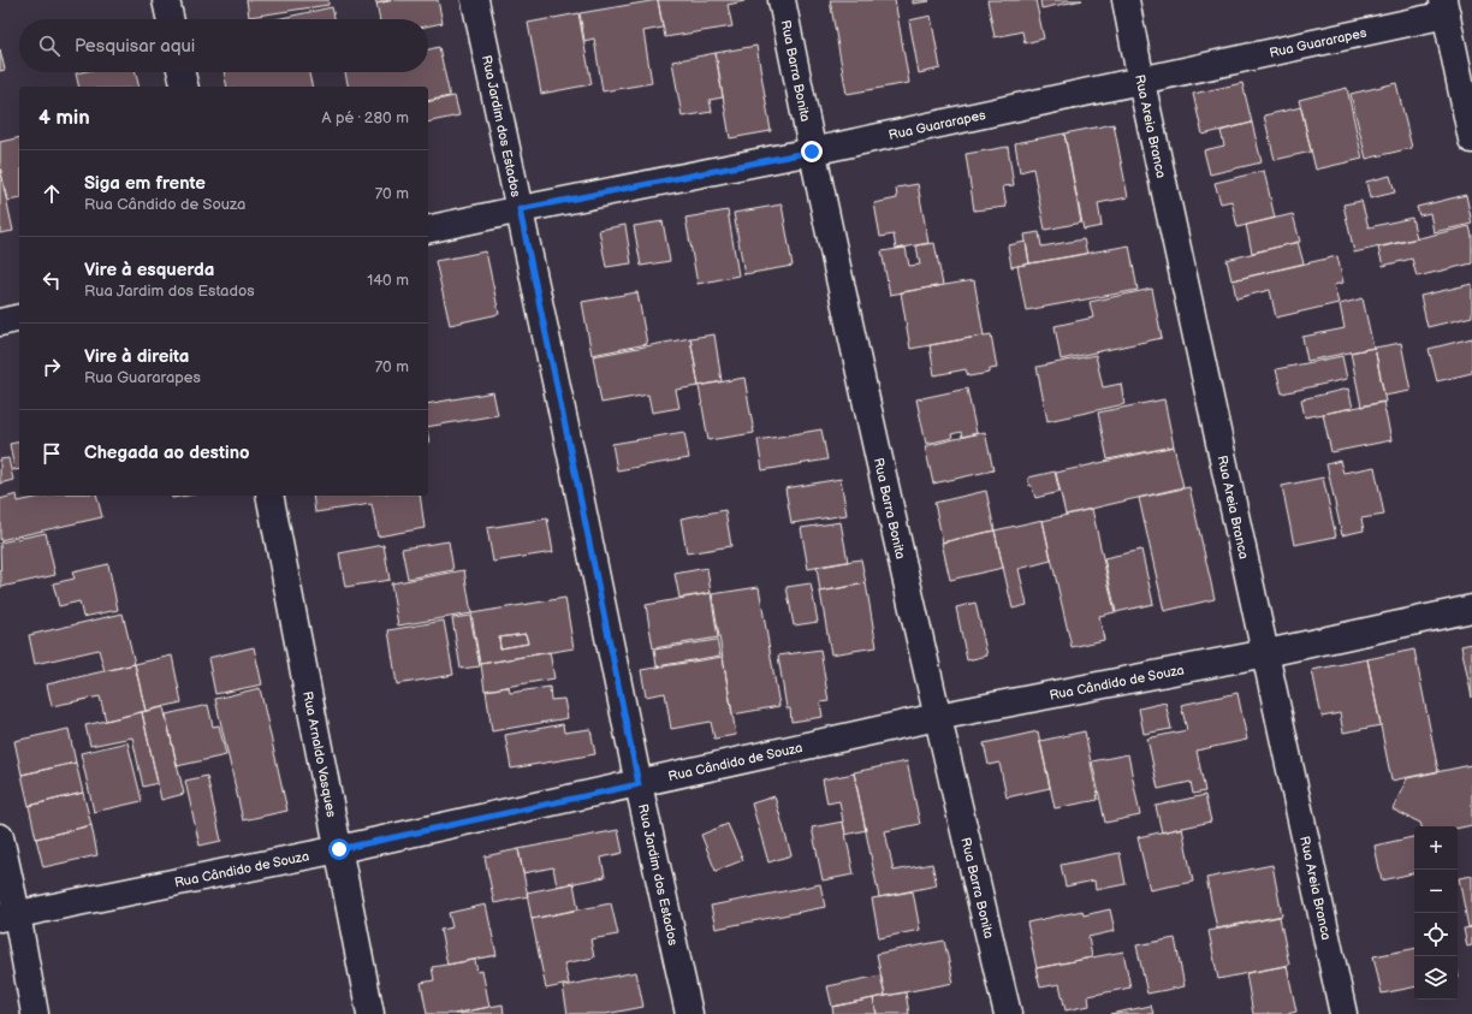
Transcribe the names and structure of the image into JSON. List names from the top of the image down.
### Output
{
  "streets": {
    "street": [
      "Rua Guararapes",
      "Rua Barra Bonita",
      "Rua Jardim dos Estados",
      "Rua Areia Branca",
      "Rua Cândido de Souza",
      "Rua Arnaldo Vasques"
    ]
  },
  "crossings": [
    ["Rua Guararapes", "Rua Barra Bonita"],
    ["Rua Guararapes", "Rua Jardim dos Estados"],
    ["Rua Guararapes", "Rua Areia Branca"],
    ["Rua Barra Bonita", "Rua Cândido de Souza"],
    ["Rua Jardim dos Estados", "Rua Cândido de Souza"],
    ["Rua Areia Branca", "Rua Cândido de Souza"],
    ["Rua Cândido de Souza", "Rua Arnaldo Vasques"]
  ],
  "page": {
    "search": "Pesquisar aqui",
    "heading": ["4 min", "A pé · 280 m"],
    "list": [
      ["Siga em frente", "Rua Cândido de Souza", "70 m"],
      ["Vire à esquerda", "Rua Jardim dos Estados", "140 m"],
      ["Vire à direita", "Rua Guararapes", "70 m"],
      "Chegada ao destino"
    ],
    "map_buttons": ["+", "−"]
  }
}
